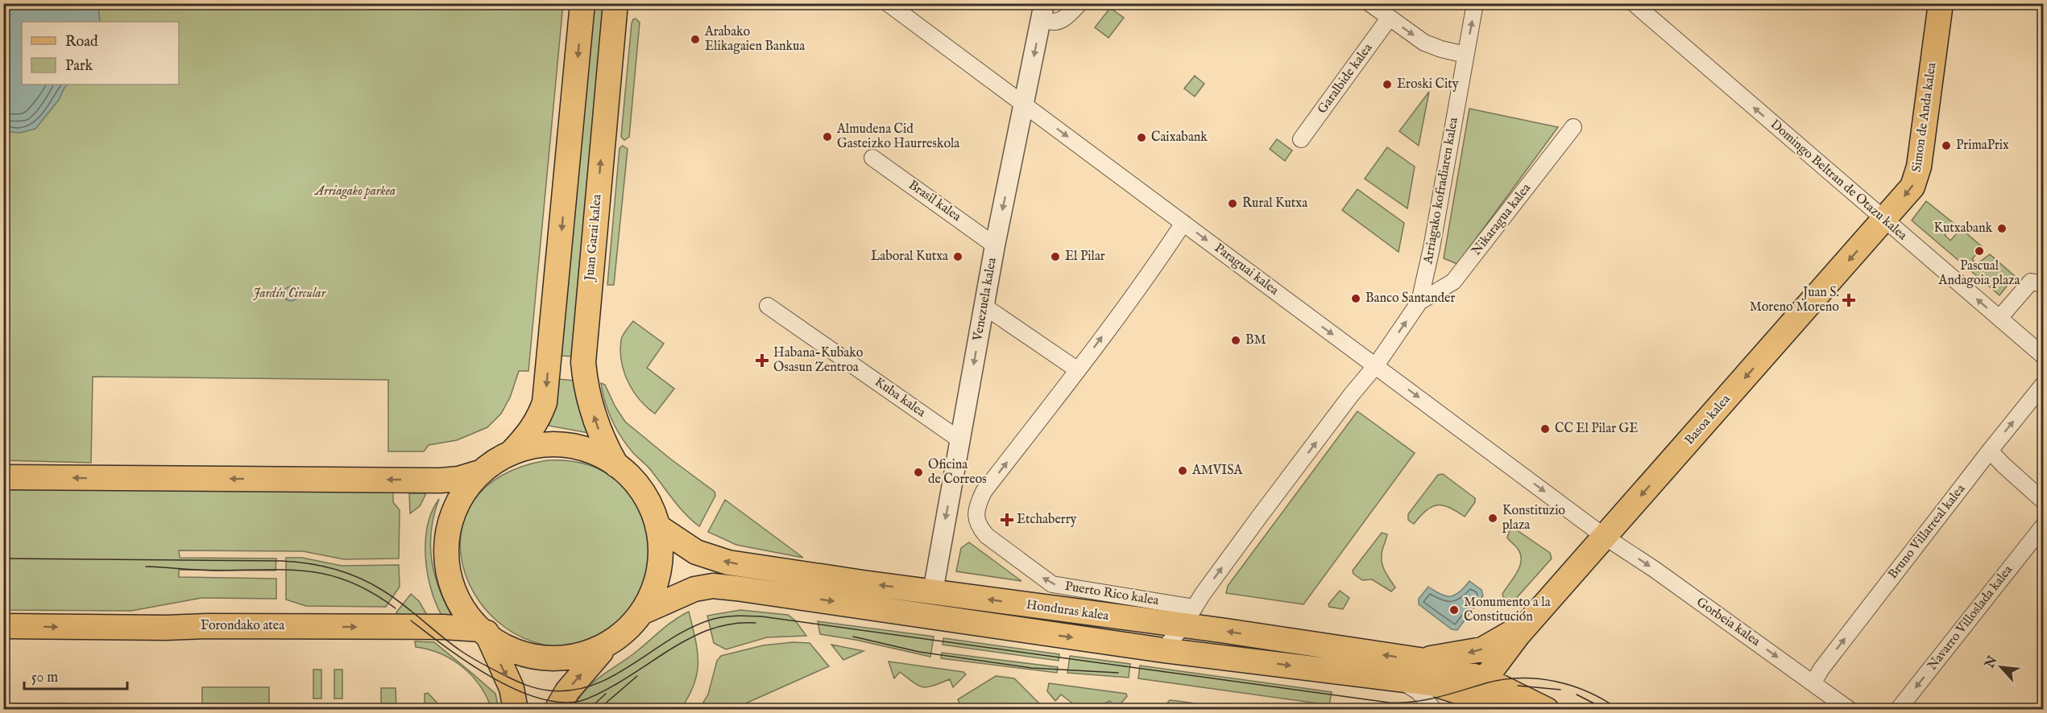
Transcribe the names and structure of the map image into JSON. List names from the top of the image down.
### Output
{
  "streets": {
    "main road": [
      "Simon de Anda kalea",
      "Juan Garai kalea",
      "Basoa kalea",
      "Honduras kalea",
      "Forondako atea"
    ],
    "street": [
      "Garalbide kalea",
      "Domingo Beltran de Otazu kalea",
      "Arriagako kofradiaren kalea",
      "Brasil kalea",
      "Nikaragua kalea",
      "Paraguai kalea",
      "Venezuela kalea",
      "Kuba kalea",
      "Bruno Villarreal kalea",
      "Puerto Rico kalea",
      "Navarro Villoslada kalea",
      "Gorbeia kalea"
    ]
  },
  "crossings": [
    ["Simon de Anda kalea", "Domingo Beltran de Otazu kalea"],
    ["Simon de Anda kalea", "Basoa kalea"],
    ["Domingo Beltran de Otazu kalea", "Basoa kalea"],
    ["Arriagako kofradiaren kalea", "Nikaragua kalea"],
    ["Arriagako kofradiaren kalea", "Paraguai kalea"],
    ["Brasil kalea", "Venezuela kalea"],
    ["Paraguai kalea", "Venezuela kalea"],
    ["Paraguai kalea", "Basoa kalea"],
    ["Paraguai kalea", "Puerto Rico kalea"],
    ["Paraguai kalea", "Gorbeia kalea"],
    ["Venezuela kalea", "Kuba kalea"],
    ["Venezuela kalea", "Honduras kalea"],
    ["Basoa kalea", "Honduras kalea"],
    ["Basoa kalea", "Gorbeia kalea"],
    ["Bruno Villarreal kalea", "Gorbeia kalea"],
    ["Puerto Rico kalea", "Honduras kalea"]
  ],
  "one_way": [
    "Simon de Anda kalea",
    "Domingo Beltran de Otazu kalea",
    "Paraguai kalea",
    "Venezuela kalea",
    "Basoa kalea",
    "Bruno Villarreal kalea",
    "Navarro Villoslada kalea",
    "Gorbeia kalea"
  ],
  "parks": ["Arriagako parkea", "Jardín Circular"],
  "places": {
    "other": [
      "Arabako Elikagaien Bankua",
      "Eroski City",
      "Almudena Cid Gasteizko Haurreskola",
      "Caixabank",
      "PrimaPrix",
      "Rural Kutxa",
      "Kutxabank",
      "Pascual Andagoia plaza",
      "Laboral Kutxa",
      "El Pilar",
      "Banco Santander",
      "BM",
      "CC El Pilar GE",
      "AMVISA",
      "Oficina de Correos",
      "Konstituzio plaza",
      "Monumento a la Constitución"
    ],
    "health": ["Juan S. Moreno Moreno", "Habana-Kubako Osasun Zentroa", "Etchaberry"]
  },
  "legend": ["Road", "Park"],
  "scale_bar": "50 m",
  "north": "top left"
}
